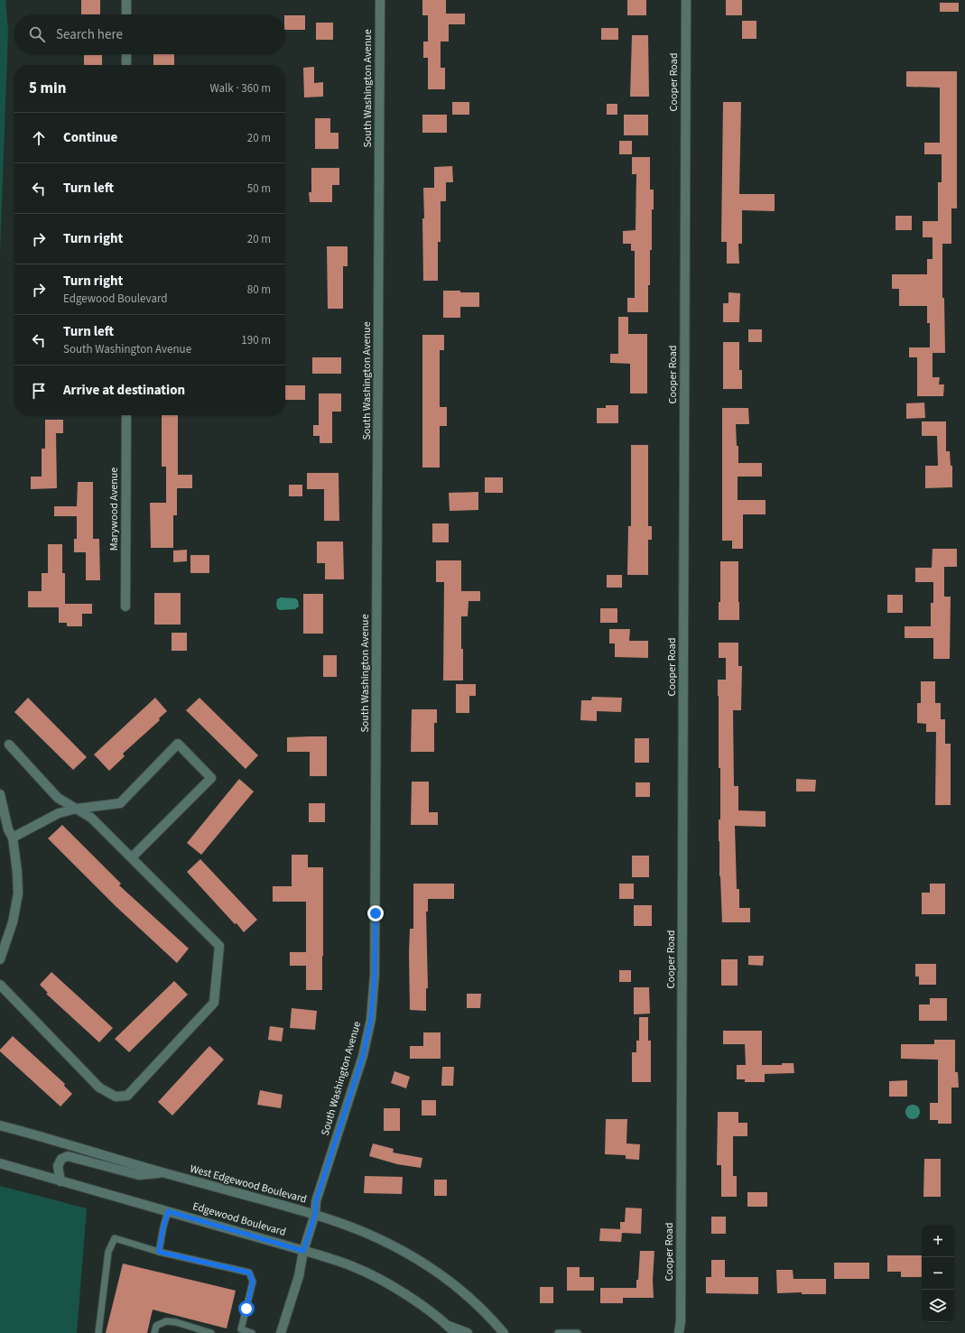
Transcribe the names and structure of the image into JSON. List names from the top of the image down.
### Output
{
  "streets": {
    "street": [
      "Cooper Road",
      "South Washington Avenue",
      "Marywood Avenue",
      "West Edgewood Boulevard",
      "Edgewood Boulevard"
    ]
  },
  "crossings": [
    ["South Washington Avenue", "West Edgewood Boulevard"],
    ["South Washington Avenue", "Edgewood Boulevard"]
  ],
  "page": {
    "search": "Search here",
    "heading": ["5 min", "Walk · 360 m"],
    "list": [
      ["Continue", "20 m"],
      ["Turn left", "50 m"],
      ["Turn right", "20 m"],
      ["Turn right", "Edgewood Boulevard", "80 m"],
      ["Turn left", "South Washington Avenue", "190 m"],
      "Arrive at destination"
    ],
    "map_buttons": ["+", "−"]
  }
}
